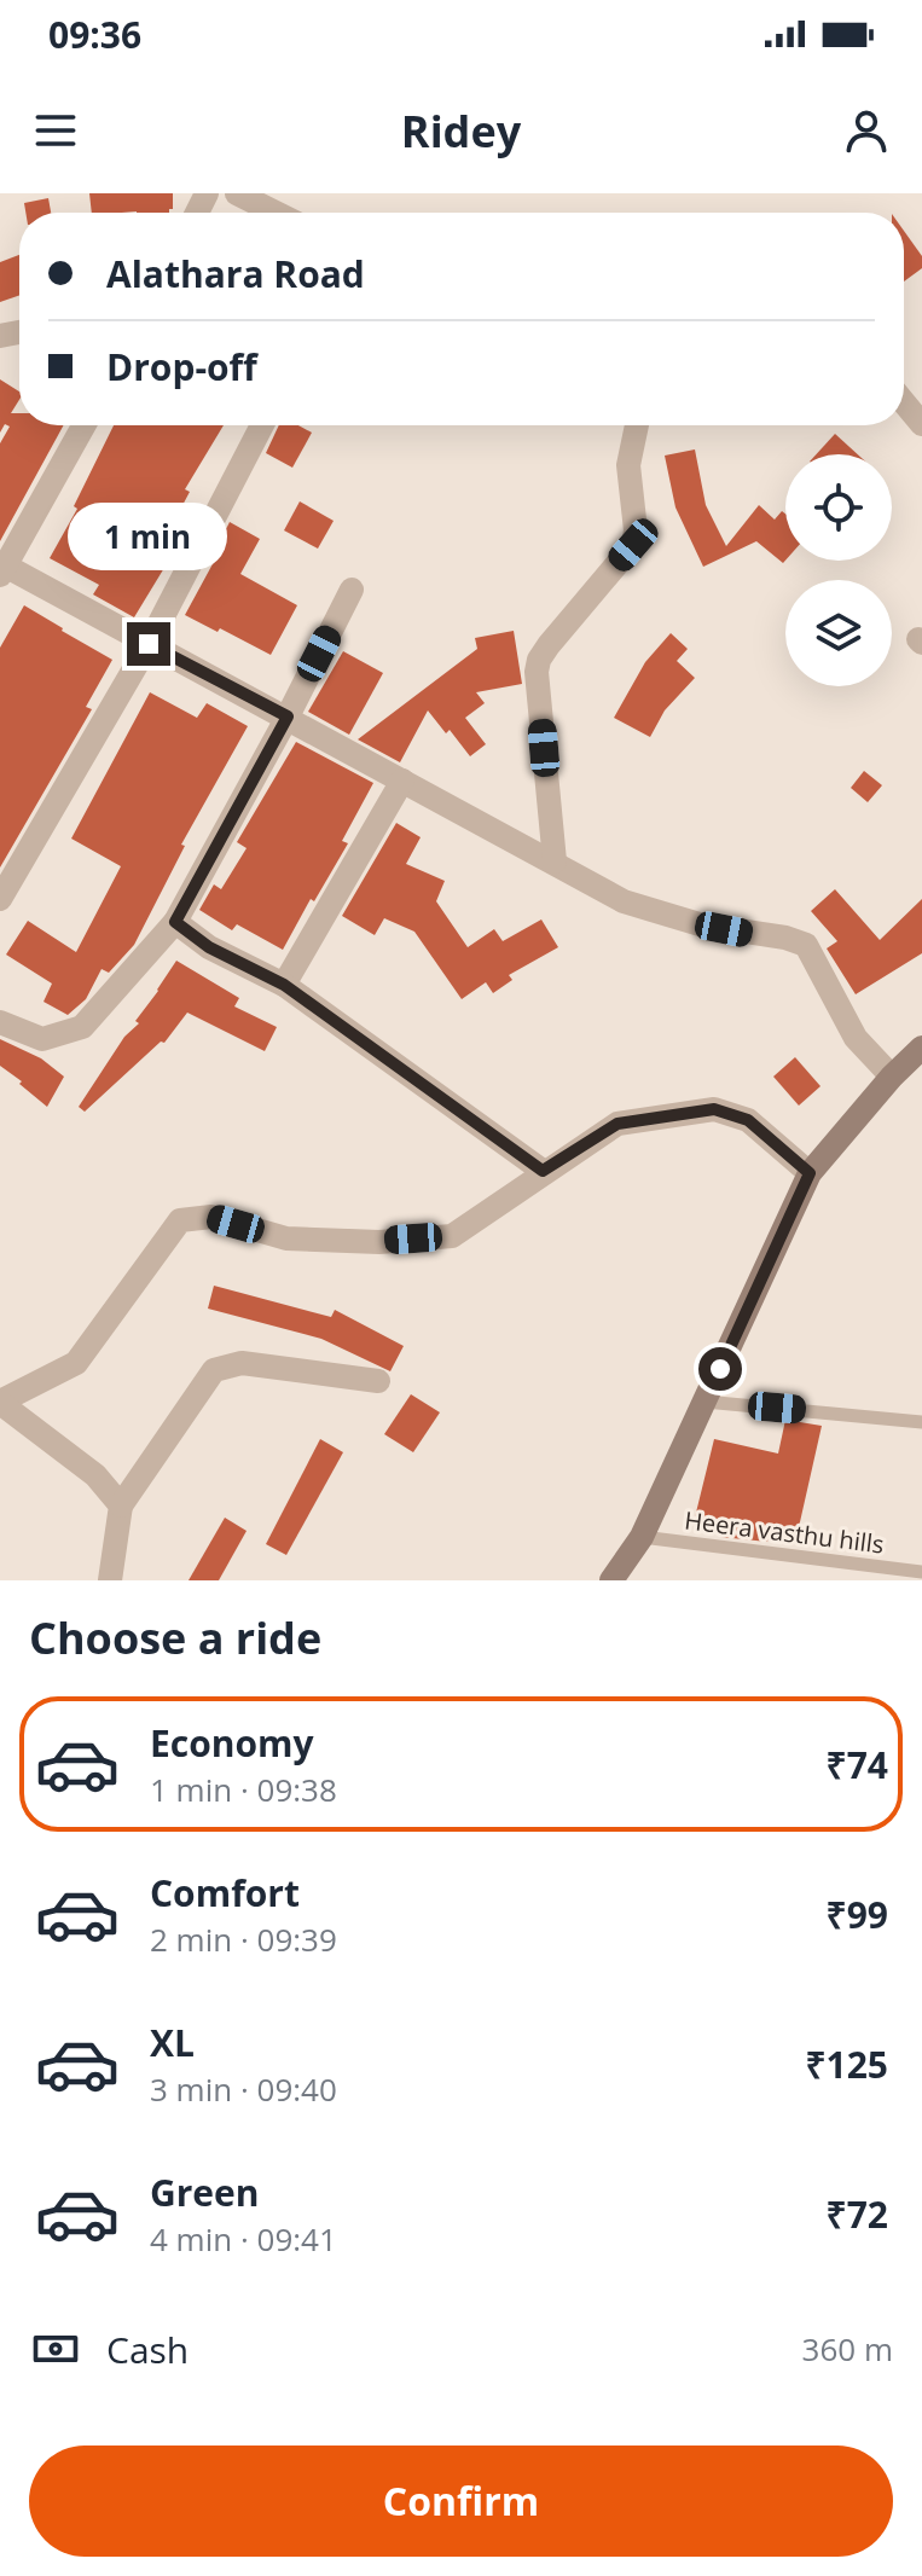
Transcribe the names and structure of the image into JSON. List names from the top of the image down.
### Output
{
  "streets": {
    "lane": ["Heera vasthu hills"]
  },
  "page": {
    "status": "09:36",
    "header": "Ridey",
    "banner": ["Alathara Road", "Drop-off"],
    "bubble": "1 min",
    "heading": "Choose a ride",
    "list": [
      {
        "name": "Economy",
        "note": "1 min · 09:38",
        "value": "₹74"
      },
      {
        "name": "Comfort",
        "note": "2 min · 09:39",
        "value": "₹99"
      },
      {
        "name": "XL",
        "note": "3 min · 09:40",
        "value": "₹125"
      },
      {
        "name": "Green",
        "note": "4 min · 09:41",
        "value": "₹72"
      }
    ],
    "pay": ["Cash", "360 m"],
    "buttons": "Confirm"
  }
}
